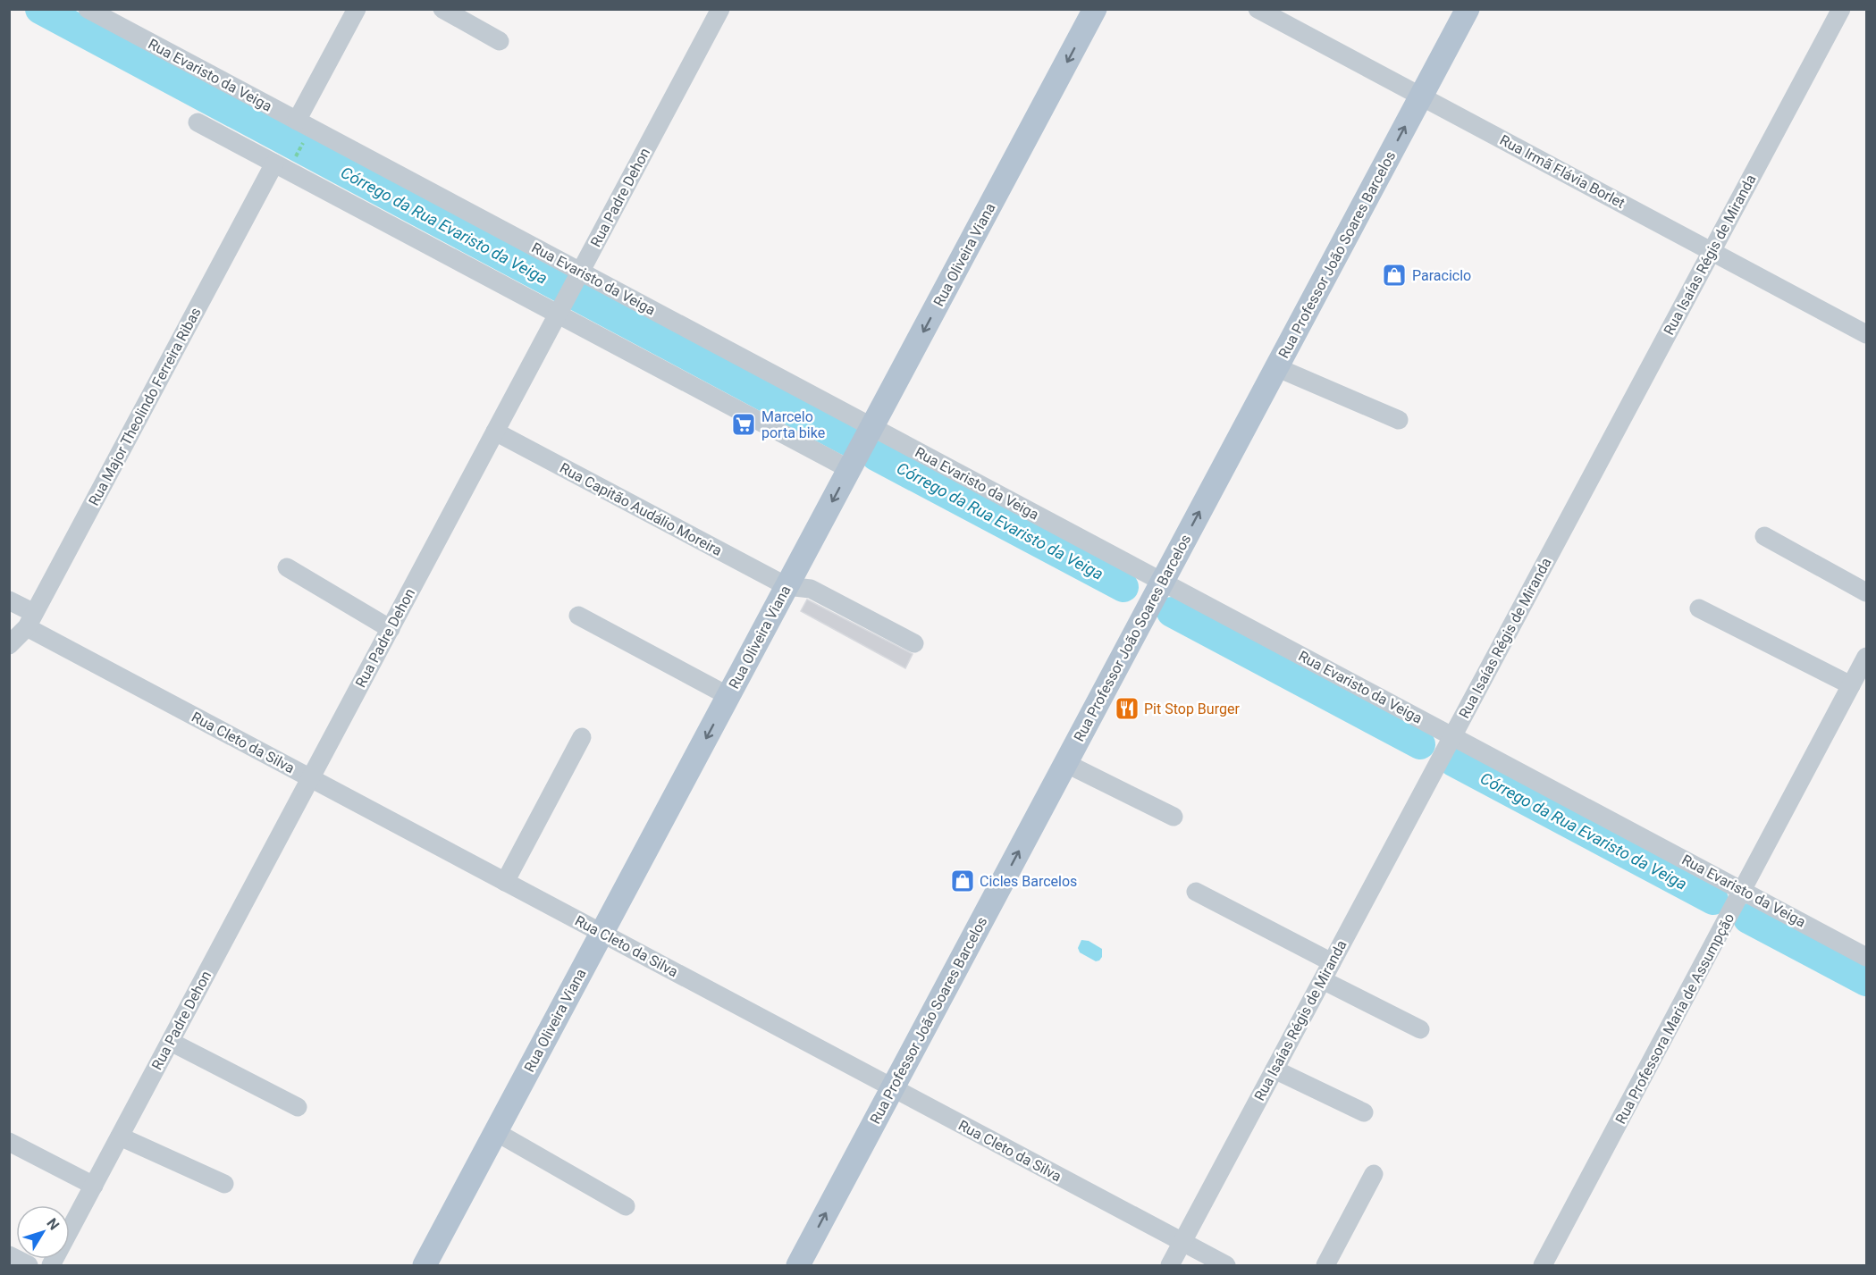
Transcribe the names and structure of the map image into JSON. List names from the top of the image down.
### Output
{
  "streets": {
    "main road": ["Rua Oliveira Viana", "Rua Professor João Soares Barcelos"],
    "street": [
      "Rua Evaristo da Veiga",
      "Rua Irmã Flávia Borlet",
      "Rua Padre Dehon",
      "Rua Isaías Régis de Miranda",
      "Rua Major Theolindo Ferreira Ribas",
      "Rua Capitão Audálio Moreira",
      "Rua Cleto da Silva",
      "Rua Professora Maria de Assumpção"
    ]
  },
  "crossings": [
    ["Rua Evaristo da Veiga", "Rua Padre Dehon"],
    ["Rua Evaristo da Veiga", "Rua Oliveira Viana"],
    ["Rua Evaristo da Veiga", "Rua Professor João Soares Barcelos"],
    ["Rua Evaristo da Veiga", "Rua Isaías Régis de Miranda"],
    ["Rua Evaristo da Veiga", "Rua Professora Maria de Assumpção"],
    ["Rua Irmã Flávia Borlet", "Rua Professor João Soares Barcelos"],
    ["Rua Irmã Flávia Borlet", "Rua Isaías Régis de Miranda"],
    ["Rua Padre Dehon", "Rua Capitão Audálio Moreira"],
    ["Rua Padre Dehon", "Rua Cleto da Silva"],
    ["Rua Oliveira Viana", "Rua Capitão Audálio Moreira"],
    ["Rua Oliveira Viana", "Rua Cleto da Silva"],
    ["Rua Professor João Soares Barcelos", "Rua Cleto da Silva"],
    ["Rua Isaías Régis de Miranda", "Rua Cleto da Silva"],
    ["Rua Major Theolindo Ferreira Ribas", "Rua Cleto da Silva"]
  ],
  "one_way": ["Rua Oliveira Viana", "Rua Professor João Soares Barcelos"],
  "water": ["Córrego da Rua Evaristo da Veiga"],
  "places": {
    "shop": ["Paraciclo", "Cicles Barcelos"],
    "supermarket": ["Marcelo porta bike"],
    "restaurant": ["Pit Stop Burger"]
  },
  "north": "top right"
}
